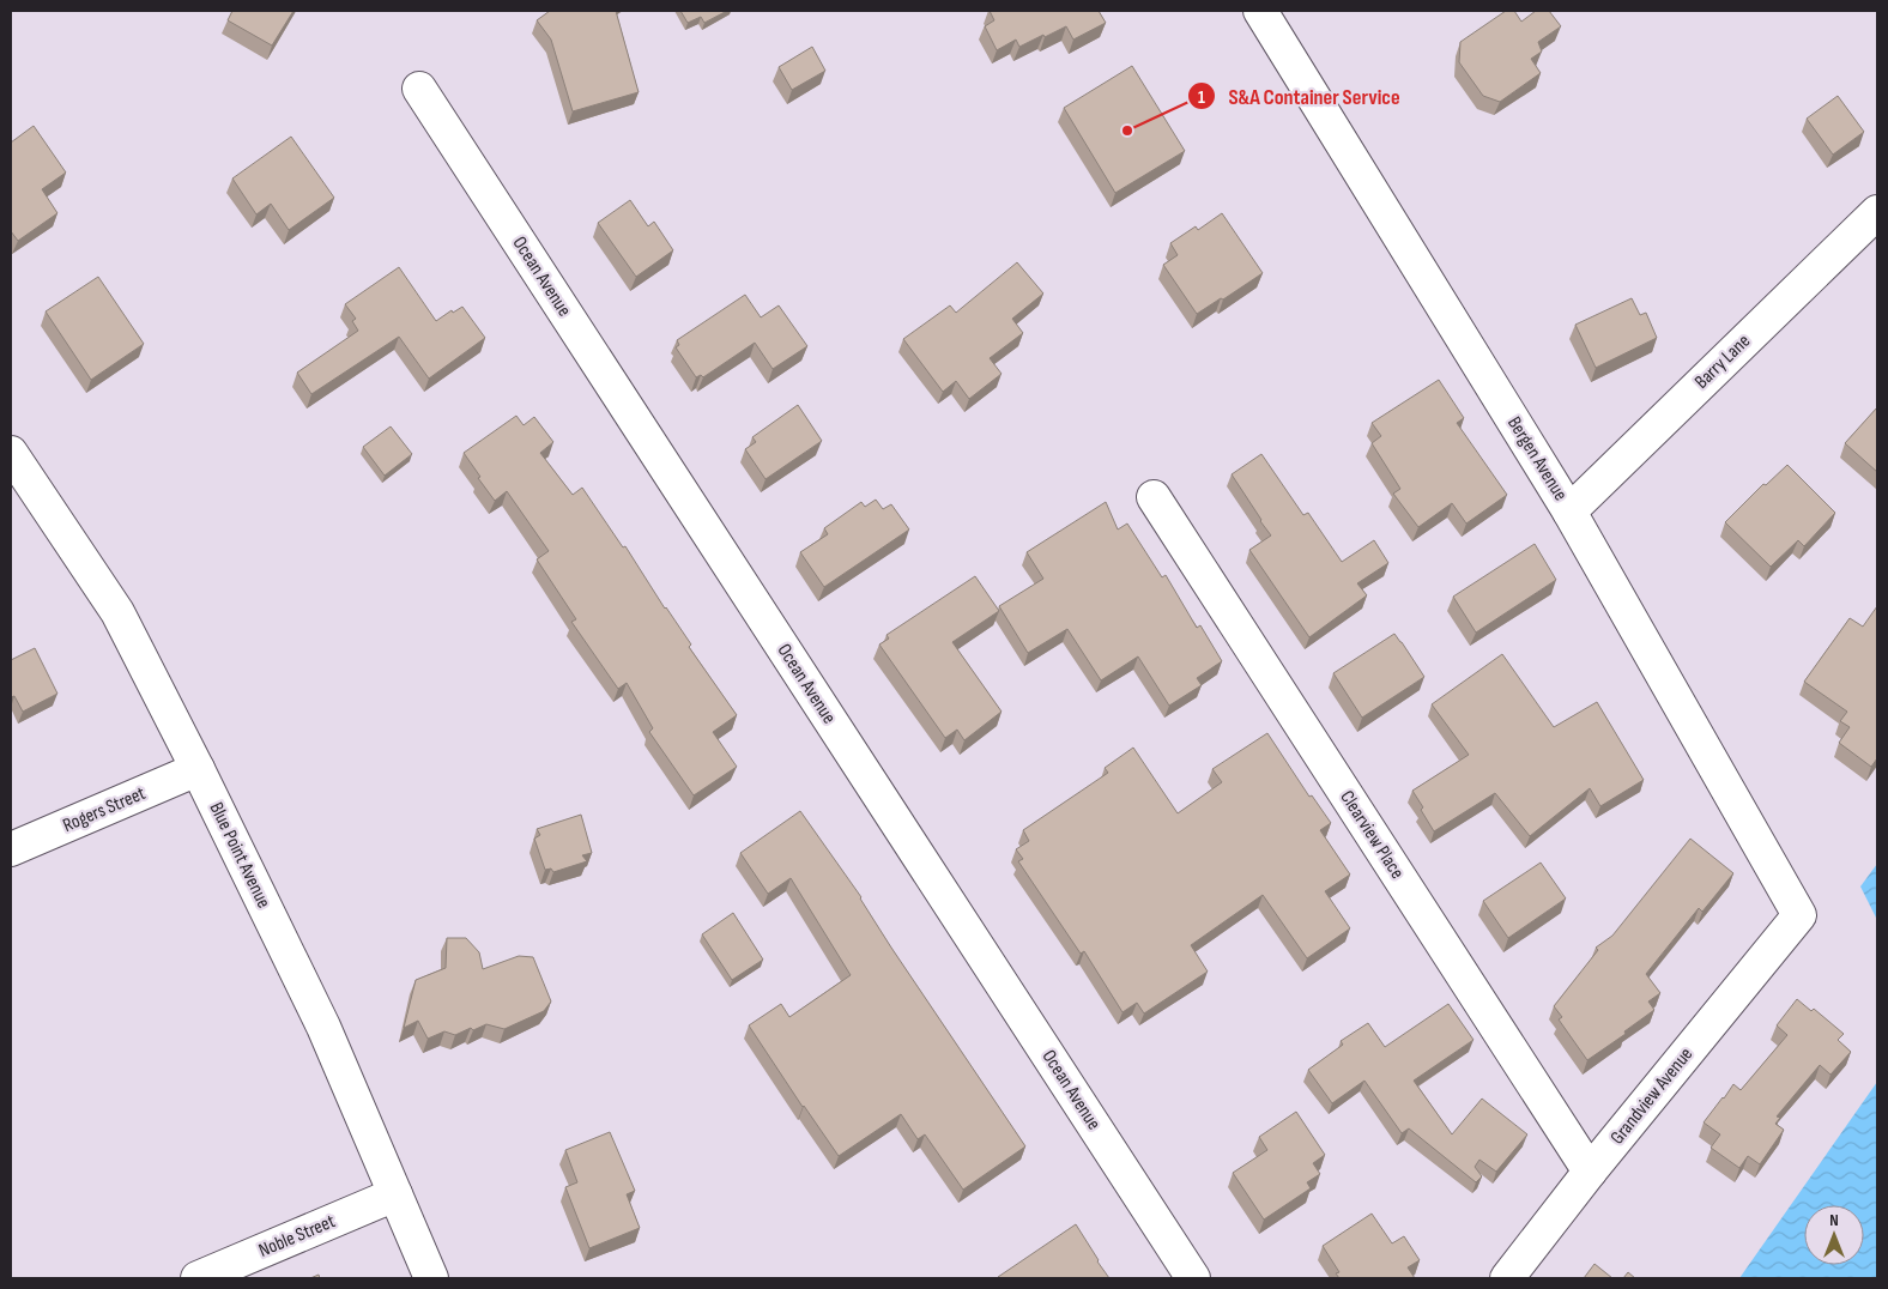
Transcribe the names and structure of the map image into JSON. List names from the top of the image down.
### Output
{
  "streets": {
    "street": [
      "Ocean Avenue",
      "Barry Lane",
      "Bergen Avenue",
      "Rogers Street",
      "Clearview Place",
      "Blue Point Avenue",
      "Grandview Avenue",
      "Noble Street"
    ]
  },
  "crossings": [
    ["Barry Lane", "Bergen Avenue"],
    ["Bergen Avenue", "Grandview Avenue"],
    ["Rogers Street", "Blue Point Avenue"],
    ["Clearview Place", "Grandview Avenue"],
    ["Blue Point Avenue", "Noble Street"]
  ],
  "places": ["S&A Container Service"],
  "north": "top"
}
